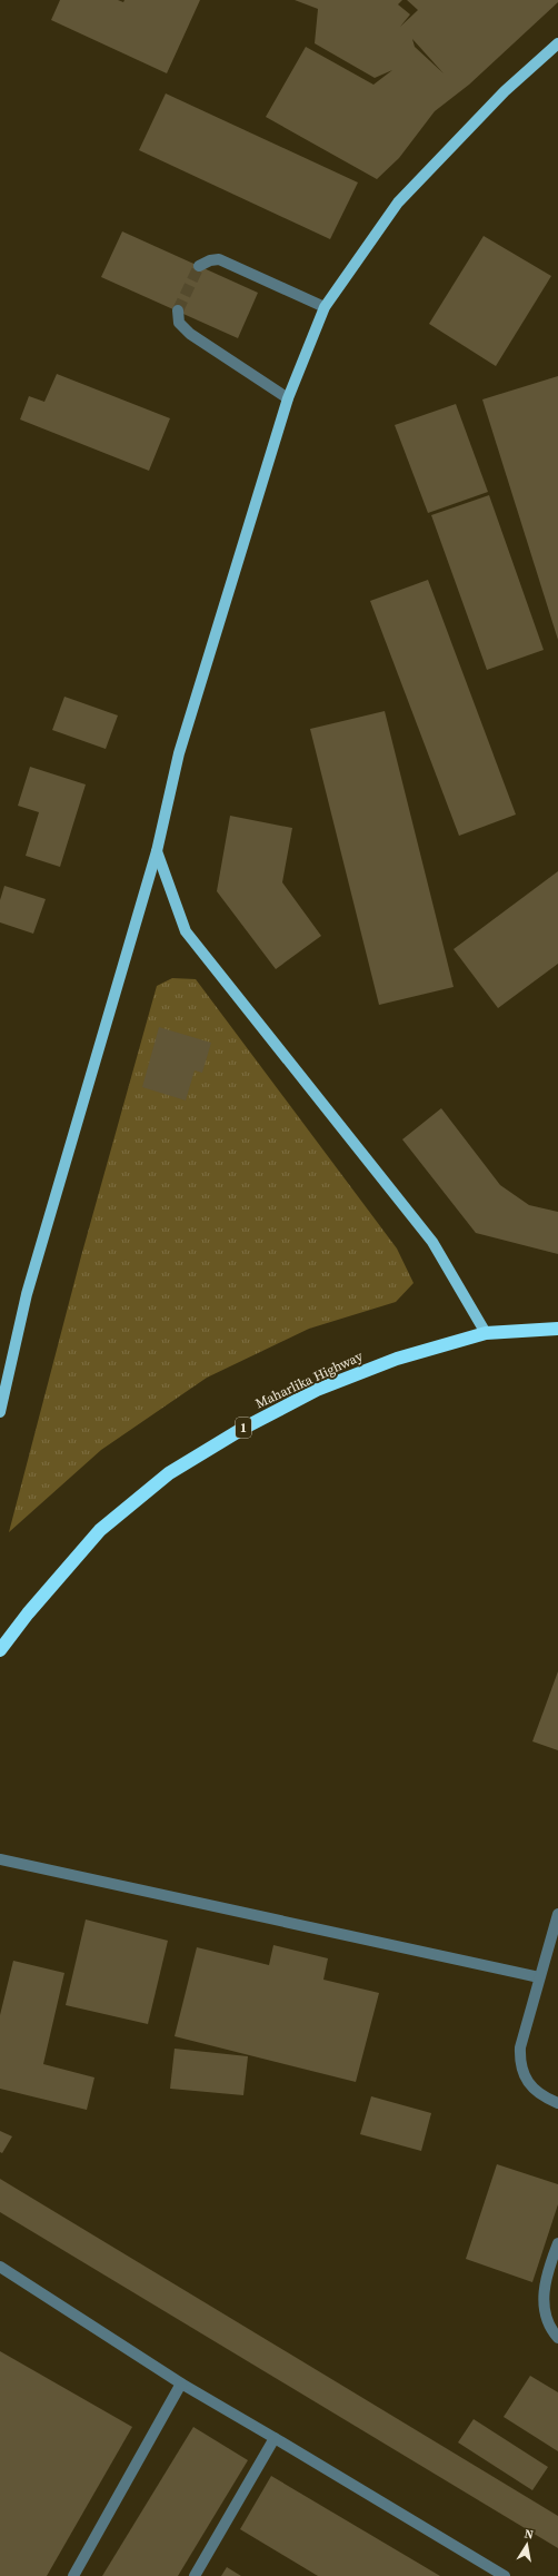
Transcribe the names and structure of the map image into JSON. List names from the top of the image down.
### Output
{
  "streets": {
    "highway": ["Maharlika Highway", "1"]
  },
  "north": "top"
}
